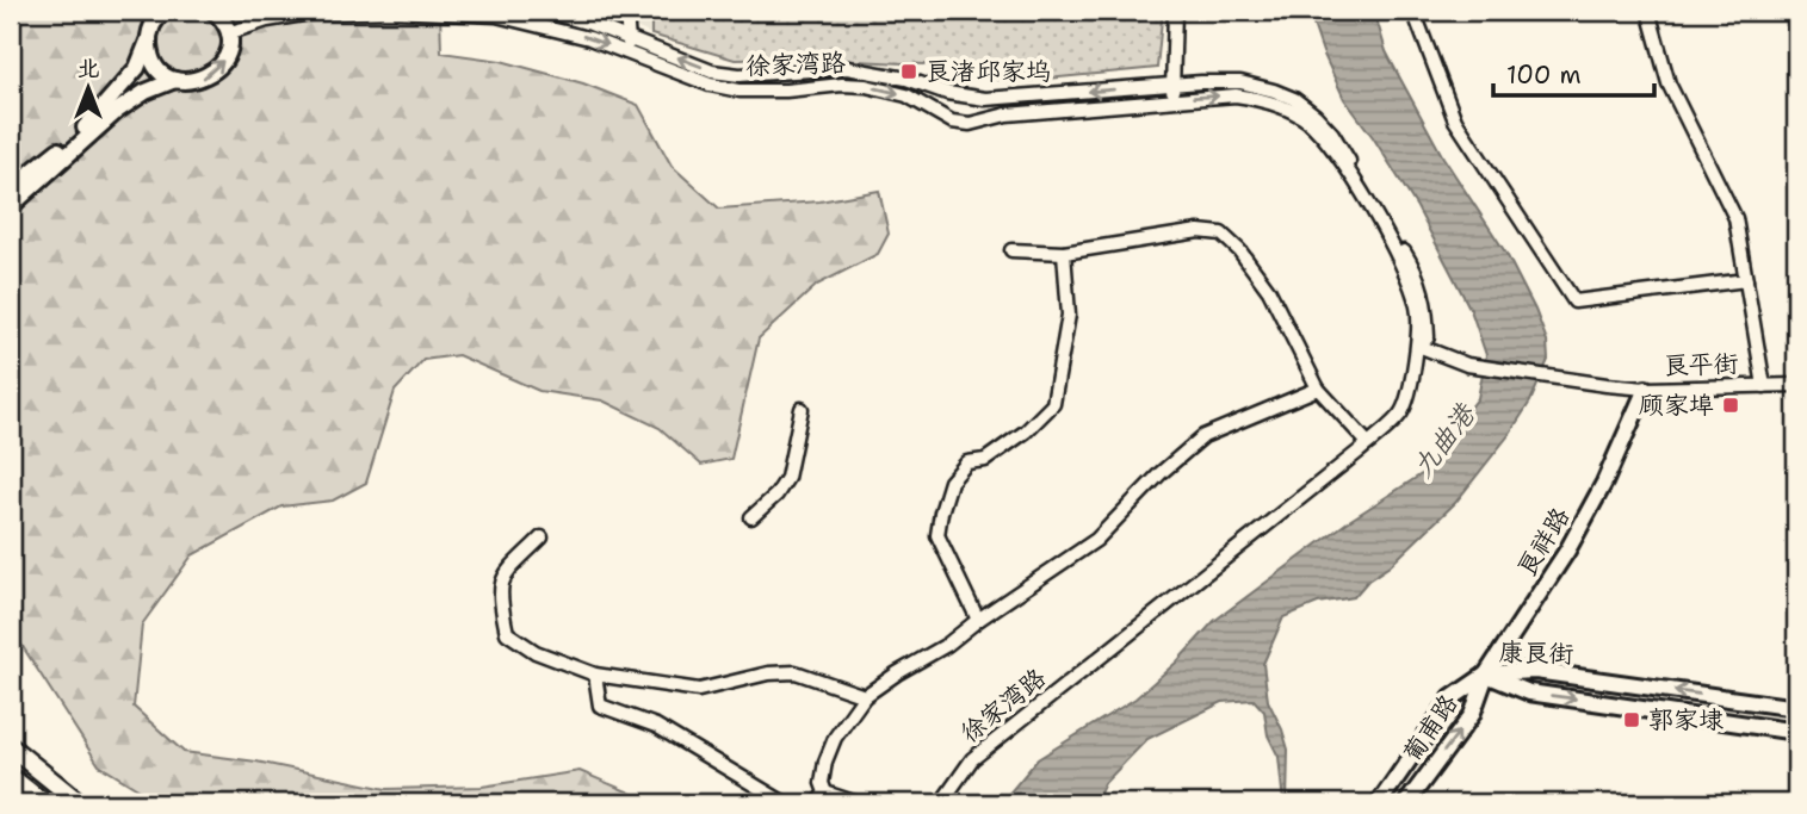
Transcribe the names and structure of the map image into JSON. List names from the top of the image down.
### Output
{
  "streets": {
    "main road": ["良祥路", "康良街", "葡甫路"],
    "street": ["徐家湾路", "良平街"]
  },
  "crossings": [
    ["徐家湾路", "良平街"],
    ["良平街", "良祥路"],
    ["良祥路", "康良街"],
    ["良祥路", "葡甫路"],
    ["康良街", "葡甫路"]
  ],
  "water": ["九曲港"],
  "places": {
    "transit": ["良渚邱家坞", "顾家埠", "郭家埭"]
  },
  "scale_bar": "100 m",
  "north": "top"
}
